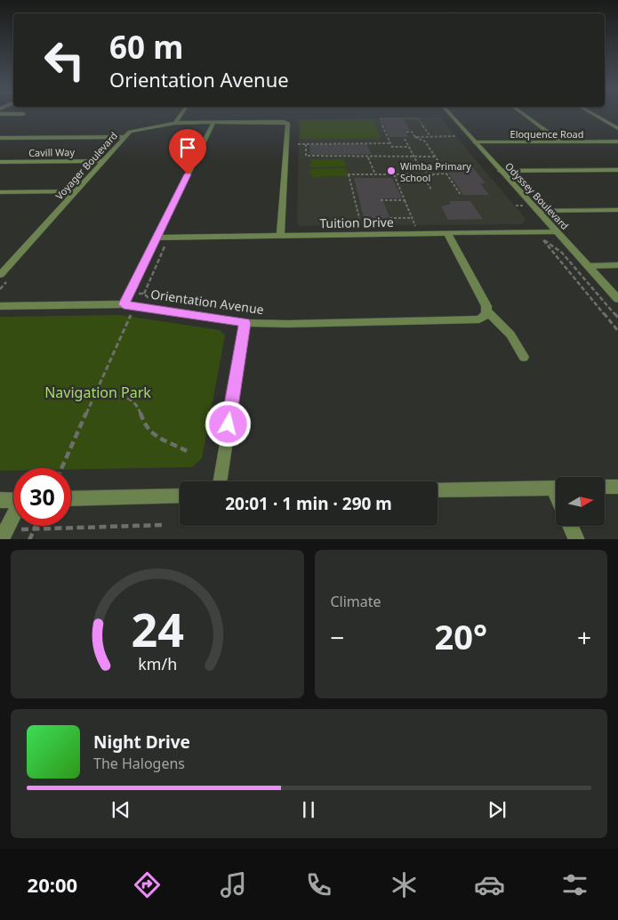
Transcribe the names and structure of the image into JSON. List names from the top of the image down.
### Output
{
  "streets": {
    "street": [
      "Eloquence Road",
      "Cavill Way",
      "Voyager Boulevard",
      "Odyssey Boulevard",
      "Tuition Drive",
      "Orientation Avenue"
    ]
  },
  "crossings": [
    ["Eloquence Road", "Odyssey Boulevard"],
    ["Cavill Way", "Voyager Boulevard"],
    ["Voyager Boulevard", "Tuition Drive"],
    ["Odyssey Boulevard", "Tuition Drive"]
  ],
  "parks": ["Navigation Park"],
  "places": ["Wimba Primary School"],
  "north": "right",
  "page": {
    "turn": ["60 m", "Orientation Avenue"],
    "limit": "30",
    "trip": "20:01 · 1 min · 290 m",
    "tile": "Climate",
    "heat": ["−", "20°", "+"],
    "song": ["Night Drive", "The Halogens"],
    "tabs": "20:00",
    "gauge": ["24", "km/h"]
  }
}
